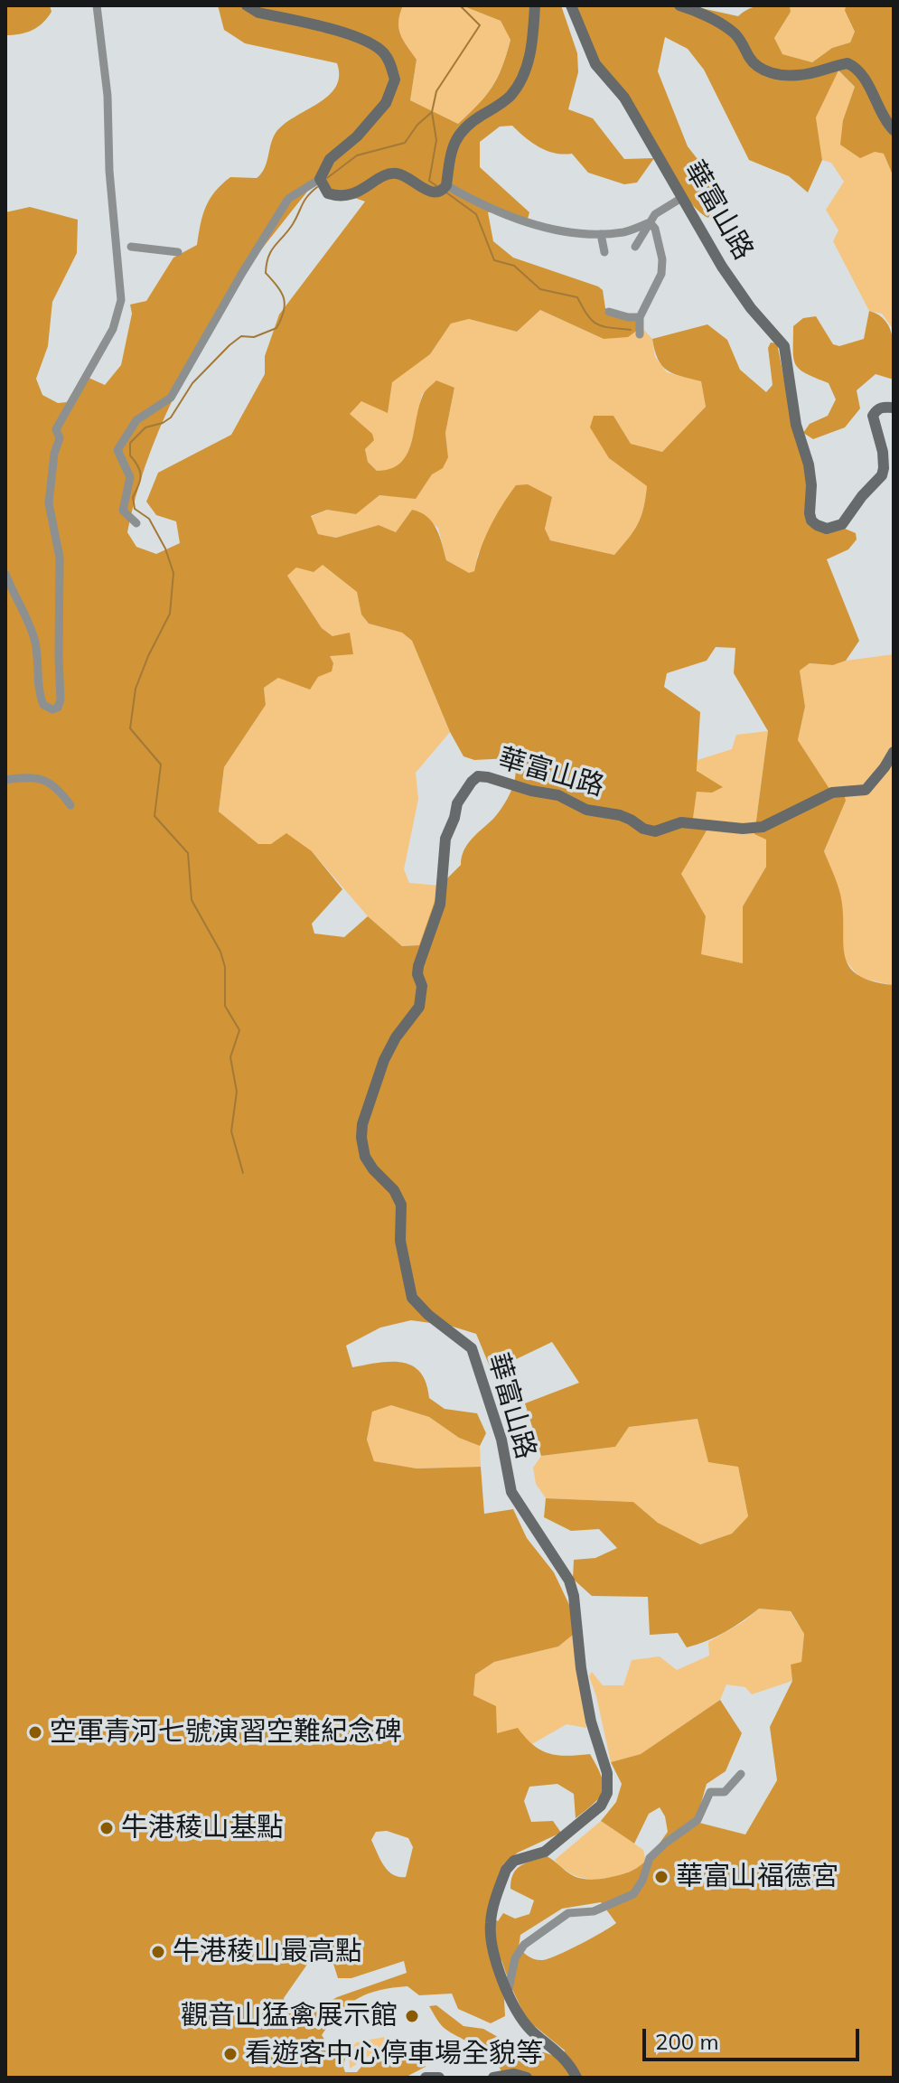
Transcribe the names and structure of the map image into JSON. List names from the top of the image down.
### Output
{
  "streets": {
    "street": ["華富山路"]
  },
  "places": [
    "空軍青河七號演習空難紀念碑",
    "牛港稜山基點",
    "華富山福德宮",
    "牛港稜山最高點",
    "觀音山猛禽展示館",
    "看遊客中心停車場全貌等"
  ],
  "scale_bar": "200 m"
}
